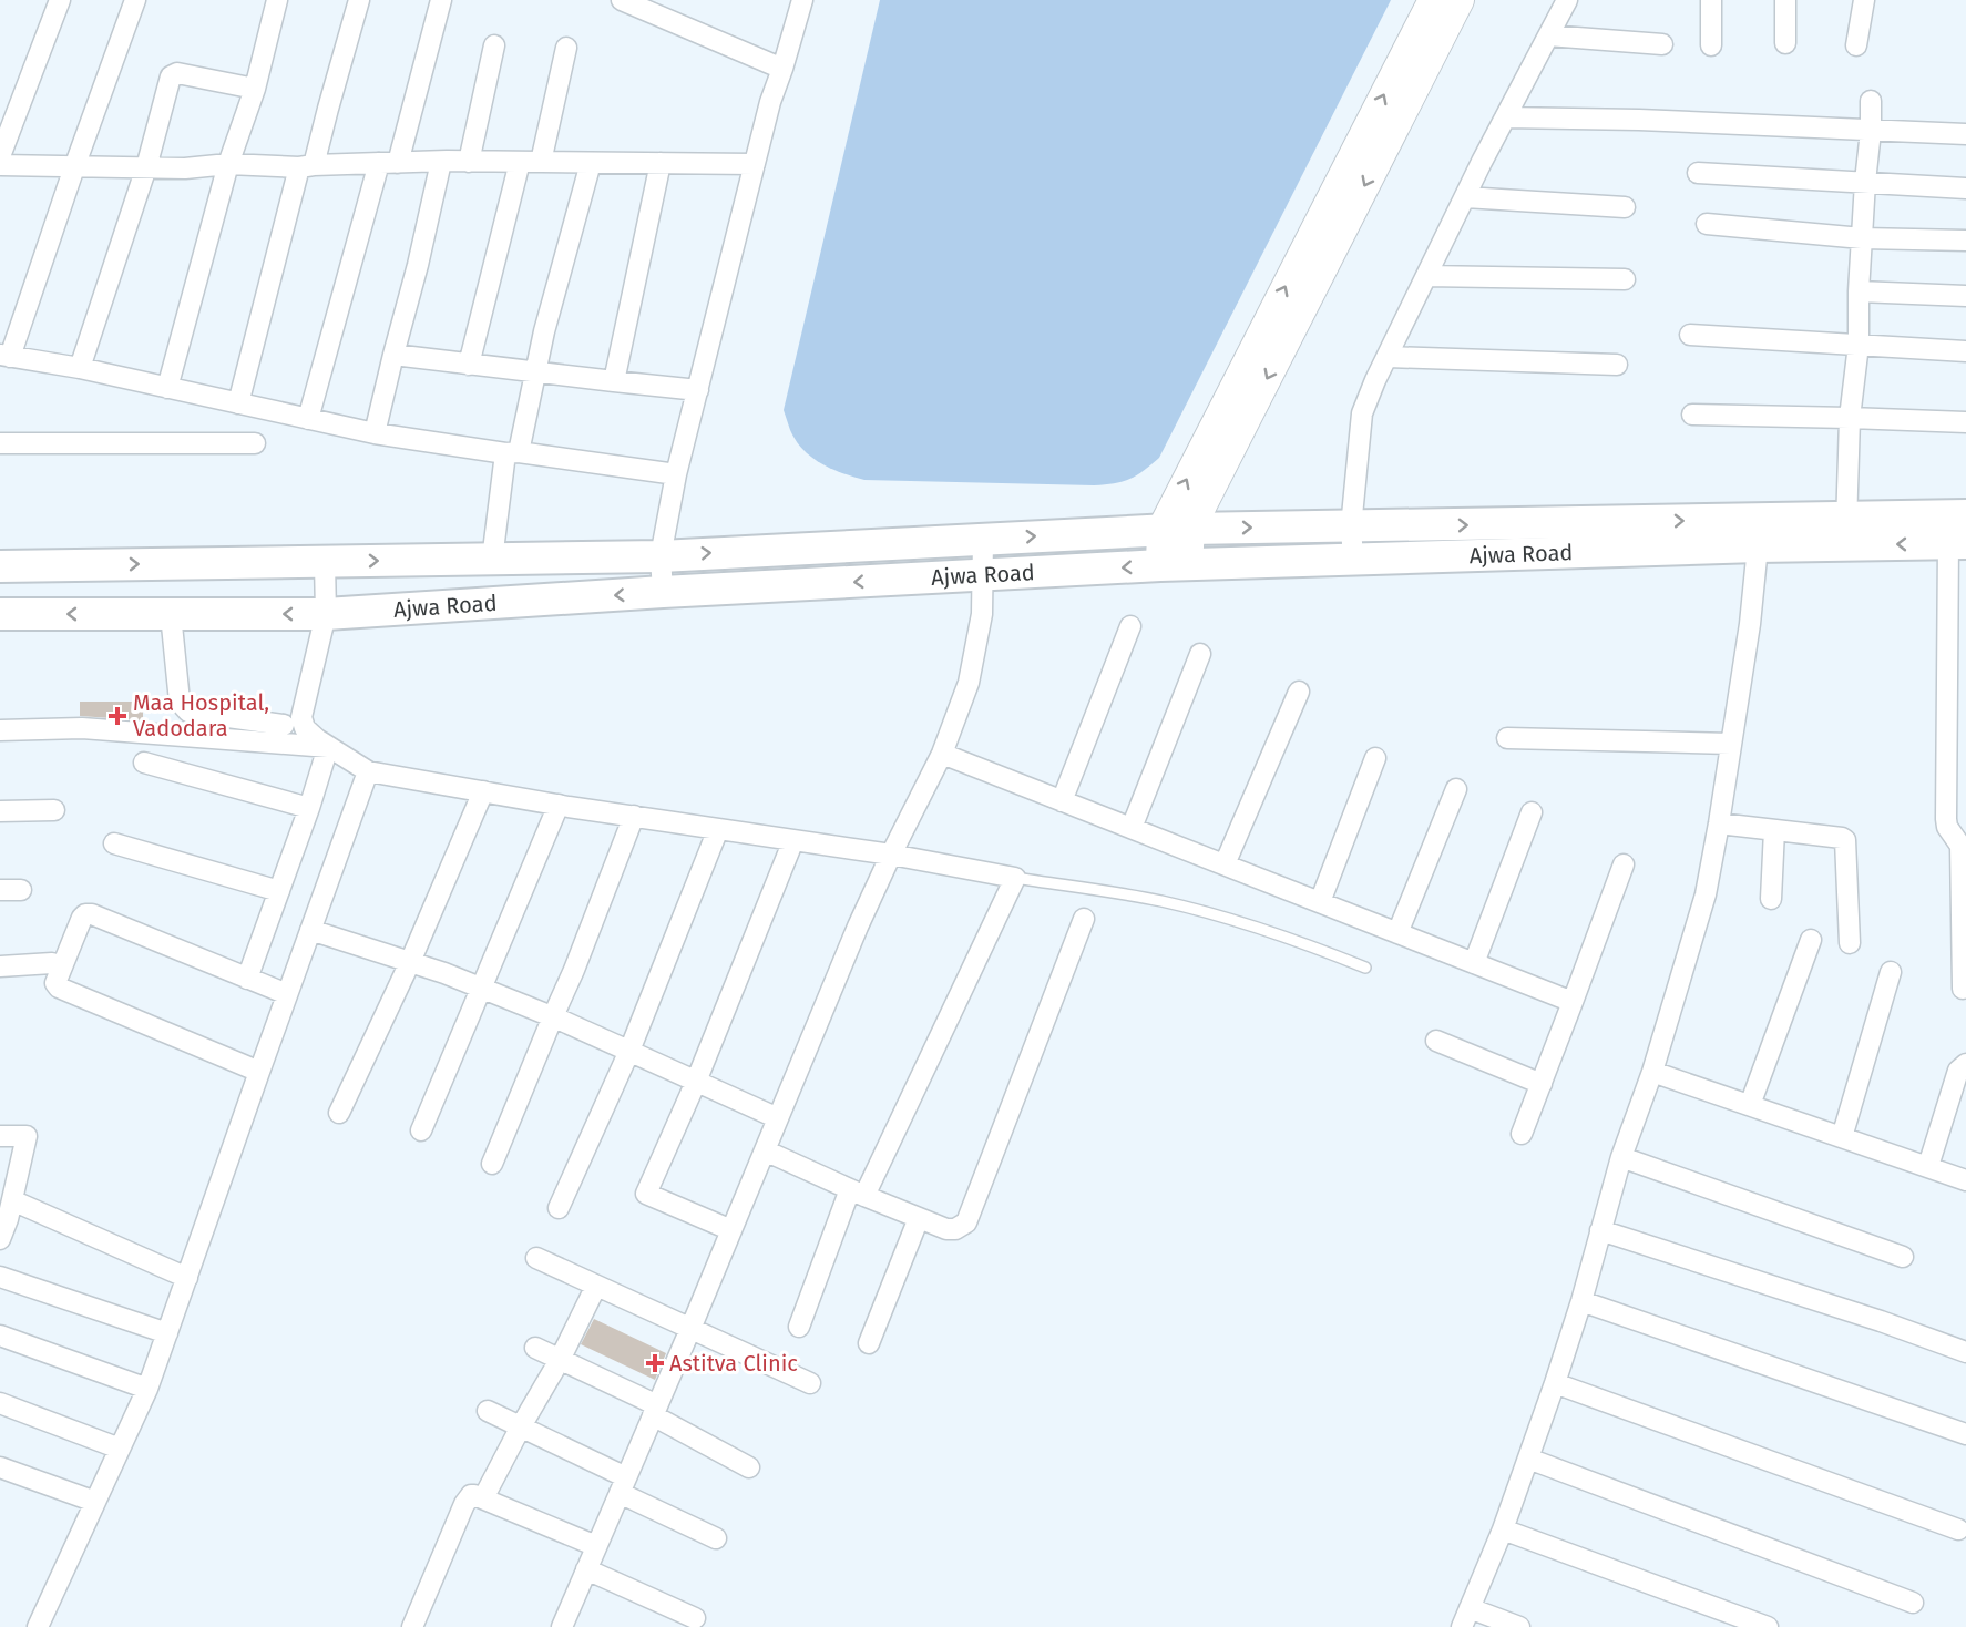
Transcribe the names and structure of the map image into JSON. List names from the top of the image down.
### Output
{
  "streets": {
    "main road": ["Ajwa Road"]
  },
  "places": {
    "health": ["Maa Hospital, Vadodara", "Astitva Clinic"]
  }
}
